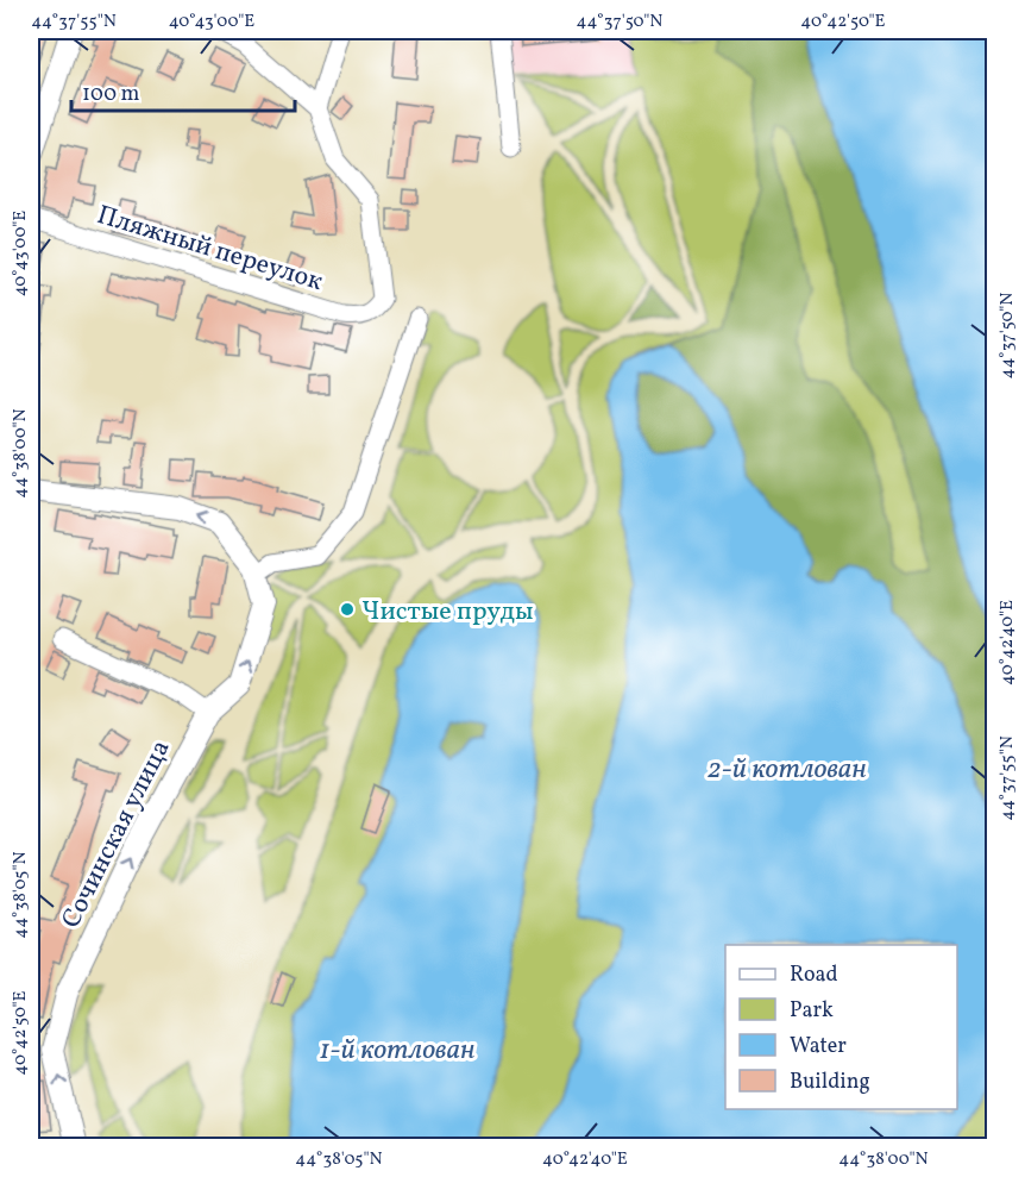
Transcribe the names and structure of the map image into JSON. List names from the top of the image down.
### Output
{
  "streets": {
    "street": ["Пляжный переулок", "Сочинская улица"]
  },
  "one_way": ["Сочинская улица"],
  "water": ["2-й котлован", "1-й котлован"],
  "places": ["Чистые пруды"],
  "legend": [
    "Road",
    "Park",
    "Water",
    "Building"
  ],
  "scale_bar": "100 m",
  "coordinates": [
    "44°37'55\"N",
    "40°43'00\"E",
    "44°37'50\"N",
    "40°42'50\"E",
    "44°38'00\"N",
    "40°42'40\"E",
    "44°38'05\"N"
  ]
}
